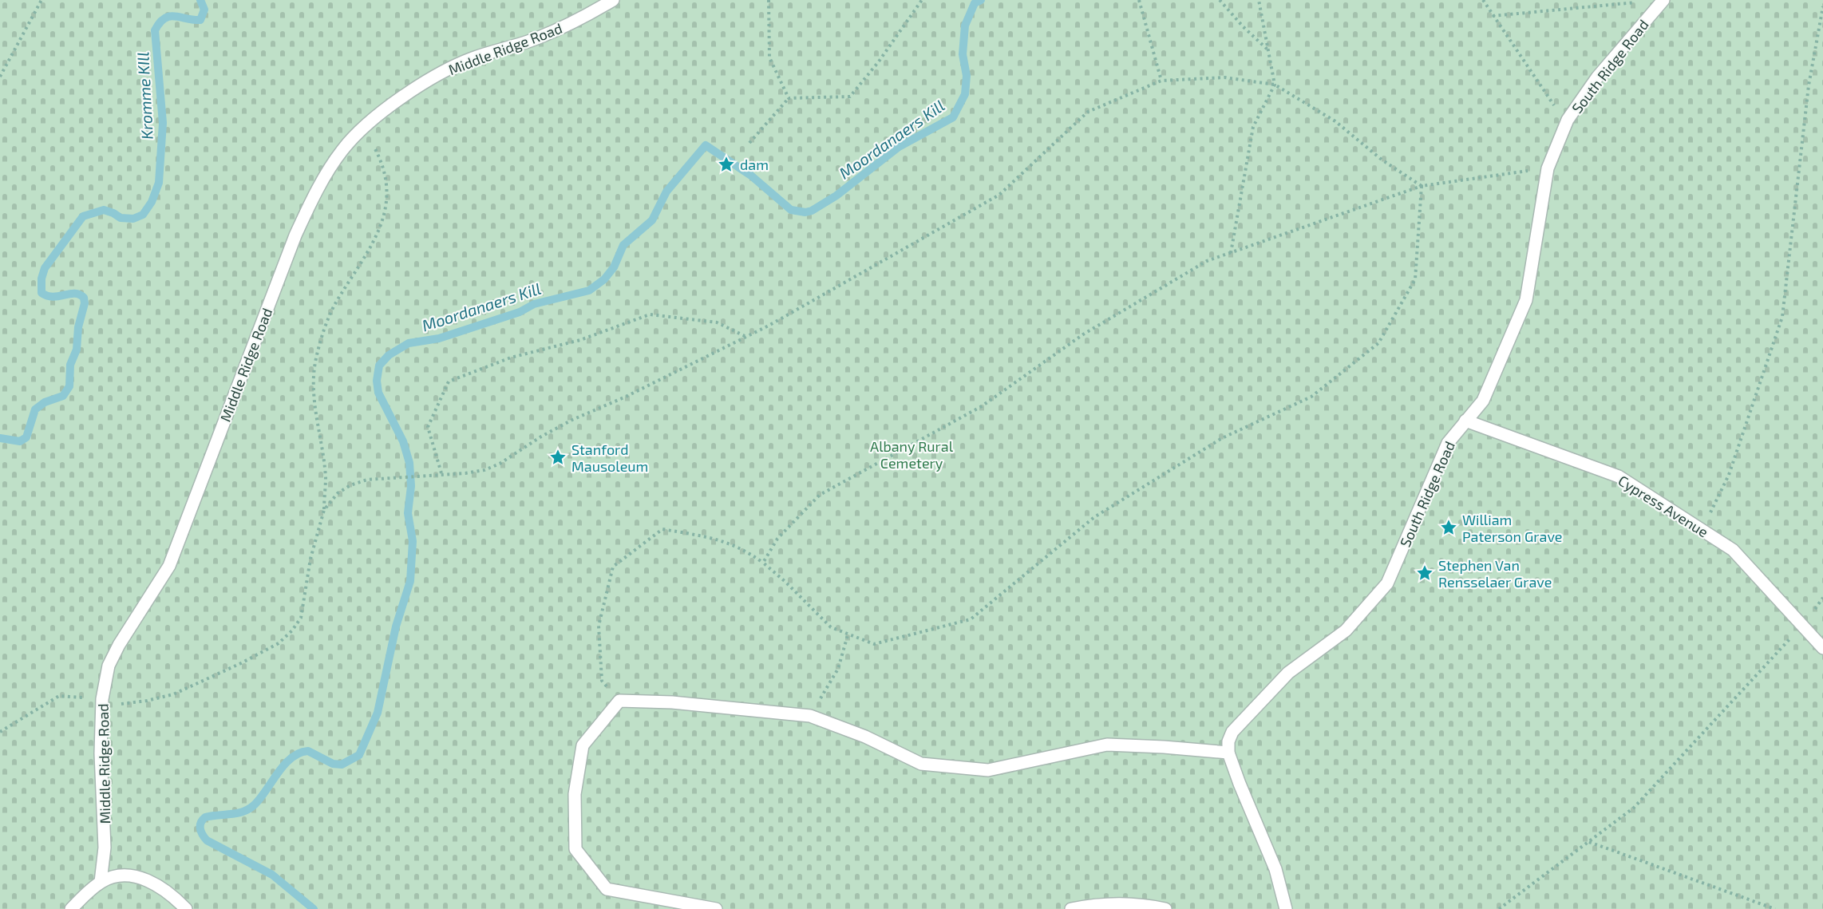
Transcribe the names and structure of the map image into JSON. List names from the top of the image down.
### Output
{
  "streets": {
    "lane": ["Middle Ridge Road", "South Ridge Road", "Cypress Avenue"]
  },
  "crossings": [
    ["South Ridge Road", "Cypress Avenue"]
  ],
  "water": ["Kromme KIll", "Moordanaers Kill"],
  "parks": ["Albany Rural Cemetery"],
  "places": {
    "place": [
      "dam",
      "Stanford Mausoleum",
      "William Paterson Grave",
      "Stephen Van Rensselaer Grave"
    ]
  }
}
